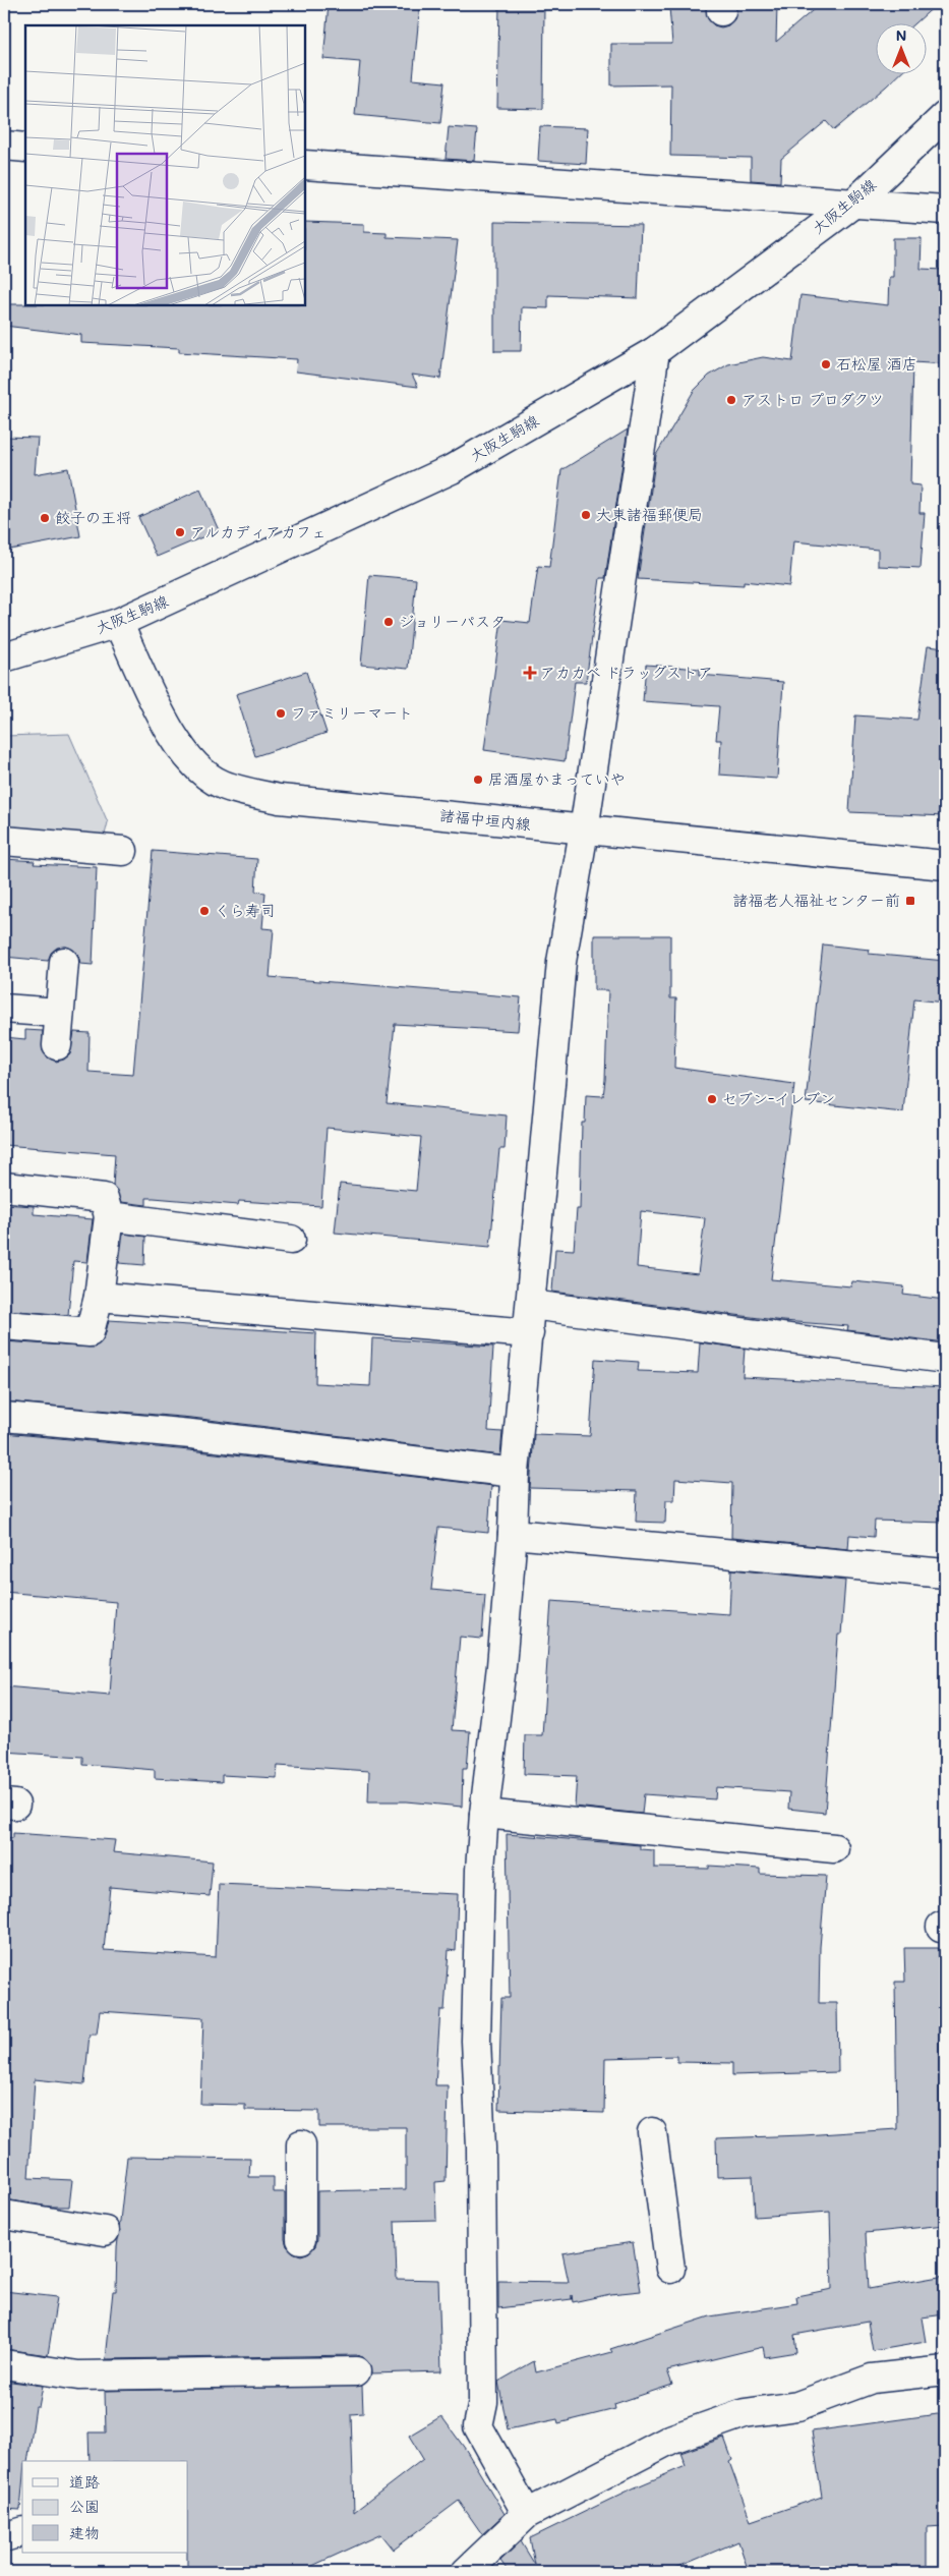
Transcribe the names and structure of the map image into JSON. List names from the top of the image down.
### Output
{
  "streets": {
    "street": ["大阪生駒線", "諸福中垣内線"]
  },
  "crossings": [
    ["大阪生駒線", "諸福中垣内線"]
  ],
  "places": {
    "other": [
      "石松屋 酒店",
      "アストロ プロダクツ",
      "大東諸福郵便局",
      "餃子の王将",
      "アルカディアカフェ",
      "ジョリーパスタ",
      "ファミリーマート",
      "居酒屋かまっていや",
      "くら寿司",
      "セブン-イレブン"
    ],
    "health": ["アカカベ ドラッグストア"],
    "transit": ["諸福老人福祉センター前"]
  },
  "legend": ["道路", "公園", "建物"],
  "north": "top"
}
